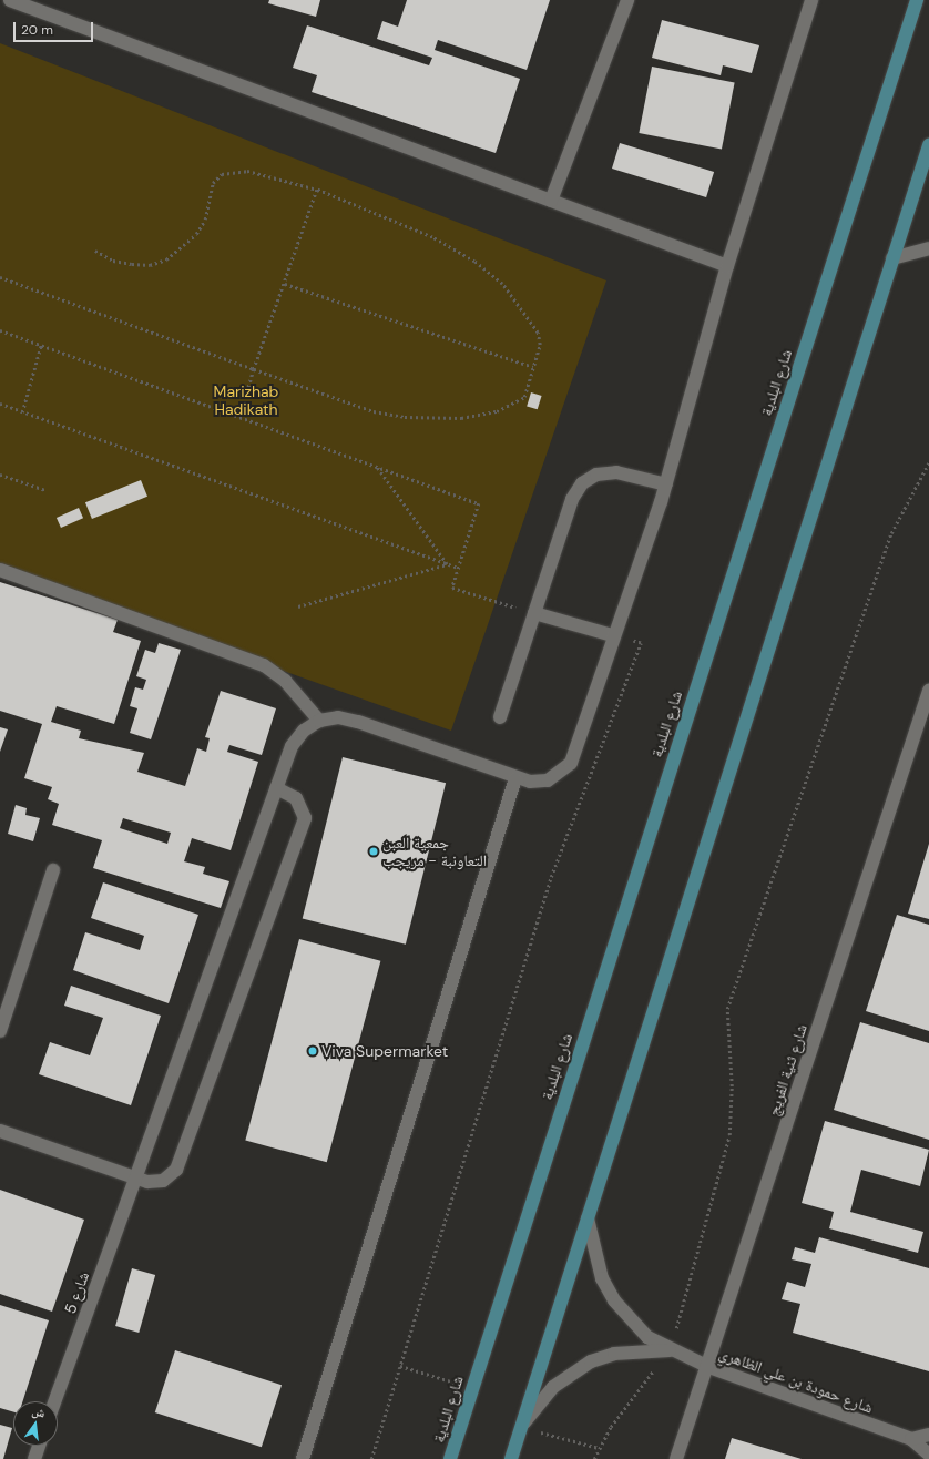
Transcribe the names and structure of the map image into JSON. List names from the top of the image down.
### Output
{
  "streets": {
    "main road": ["شارع البلدية"],
    "street": ["شارع ثنية الفريج", "شارع 5", "شارع حمودة بن علي الظاهري"]
  },
  "crossings": [
    ["شارع ثنية الفريج", "شارع حمودة بن علي الظاهري"]
  ],
  "parks": ["Marizhab Hadikath"],
  "places": ["جمعية العبن التعاونبة - مريجب", "Viva Supermarket"],
  "scale_bar": "20 m",
  "north": "top"
}
